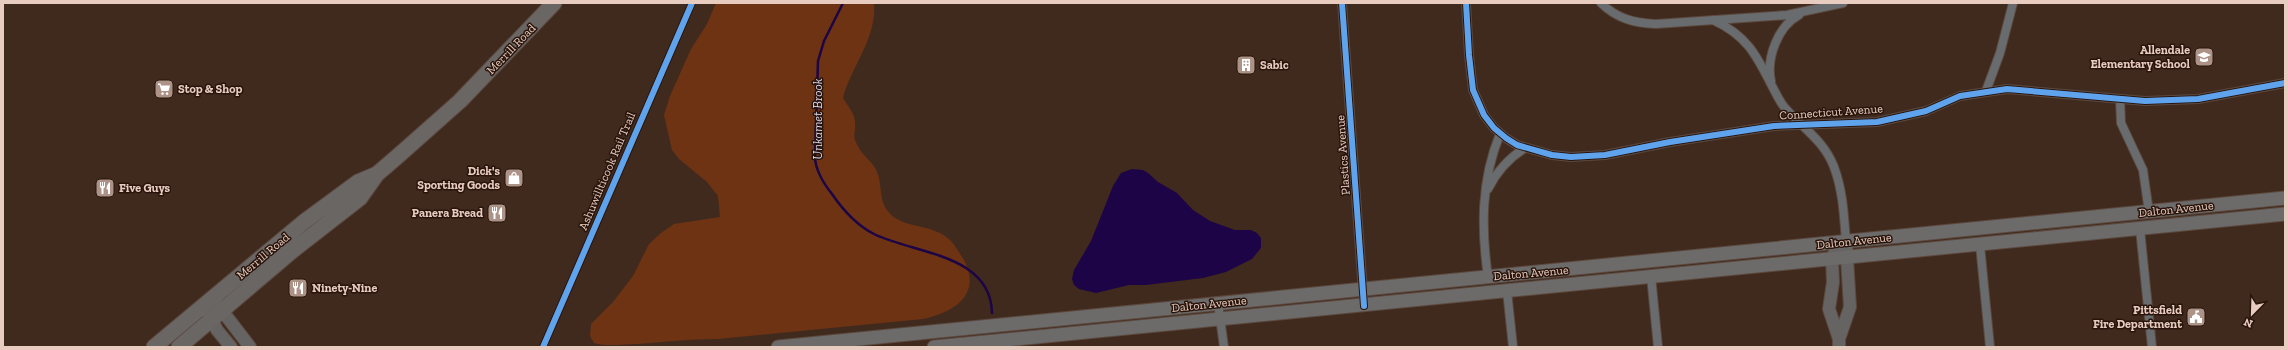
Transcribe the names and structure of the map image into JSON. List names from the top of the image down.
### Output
{
  "streets": {
    "highway": ["Merrill Road"],
    "main road": ["Dalton Avenue"],
    "street": ["Connecticut Avenue", "Plastics Avenue"],
    "cycle path": ["Ashuwillticook Rail Trail"]
  },
  "crossings": [
    ["Plastics Avenue", "Dalton Avenue"]
  ],
  "water": ["Unkamet Brook"],
  "places": {
    "school or university": ["Allendale Elementary School"],
    "building": ["Sabic"],
    "supermarket": ["Stop & Shop"],
    "shop": ["Dick's Sporting Goods"],
    "restaurant": ["Five Guys", "Panera Bread", "Ninety-Nine"],
    "public building": ["Pittsfield Fire Department"]
  },
  "north": "bottom left"
}
